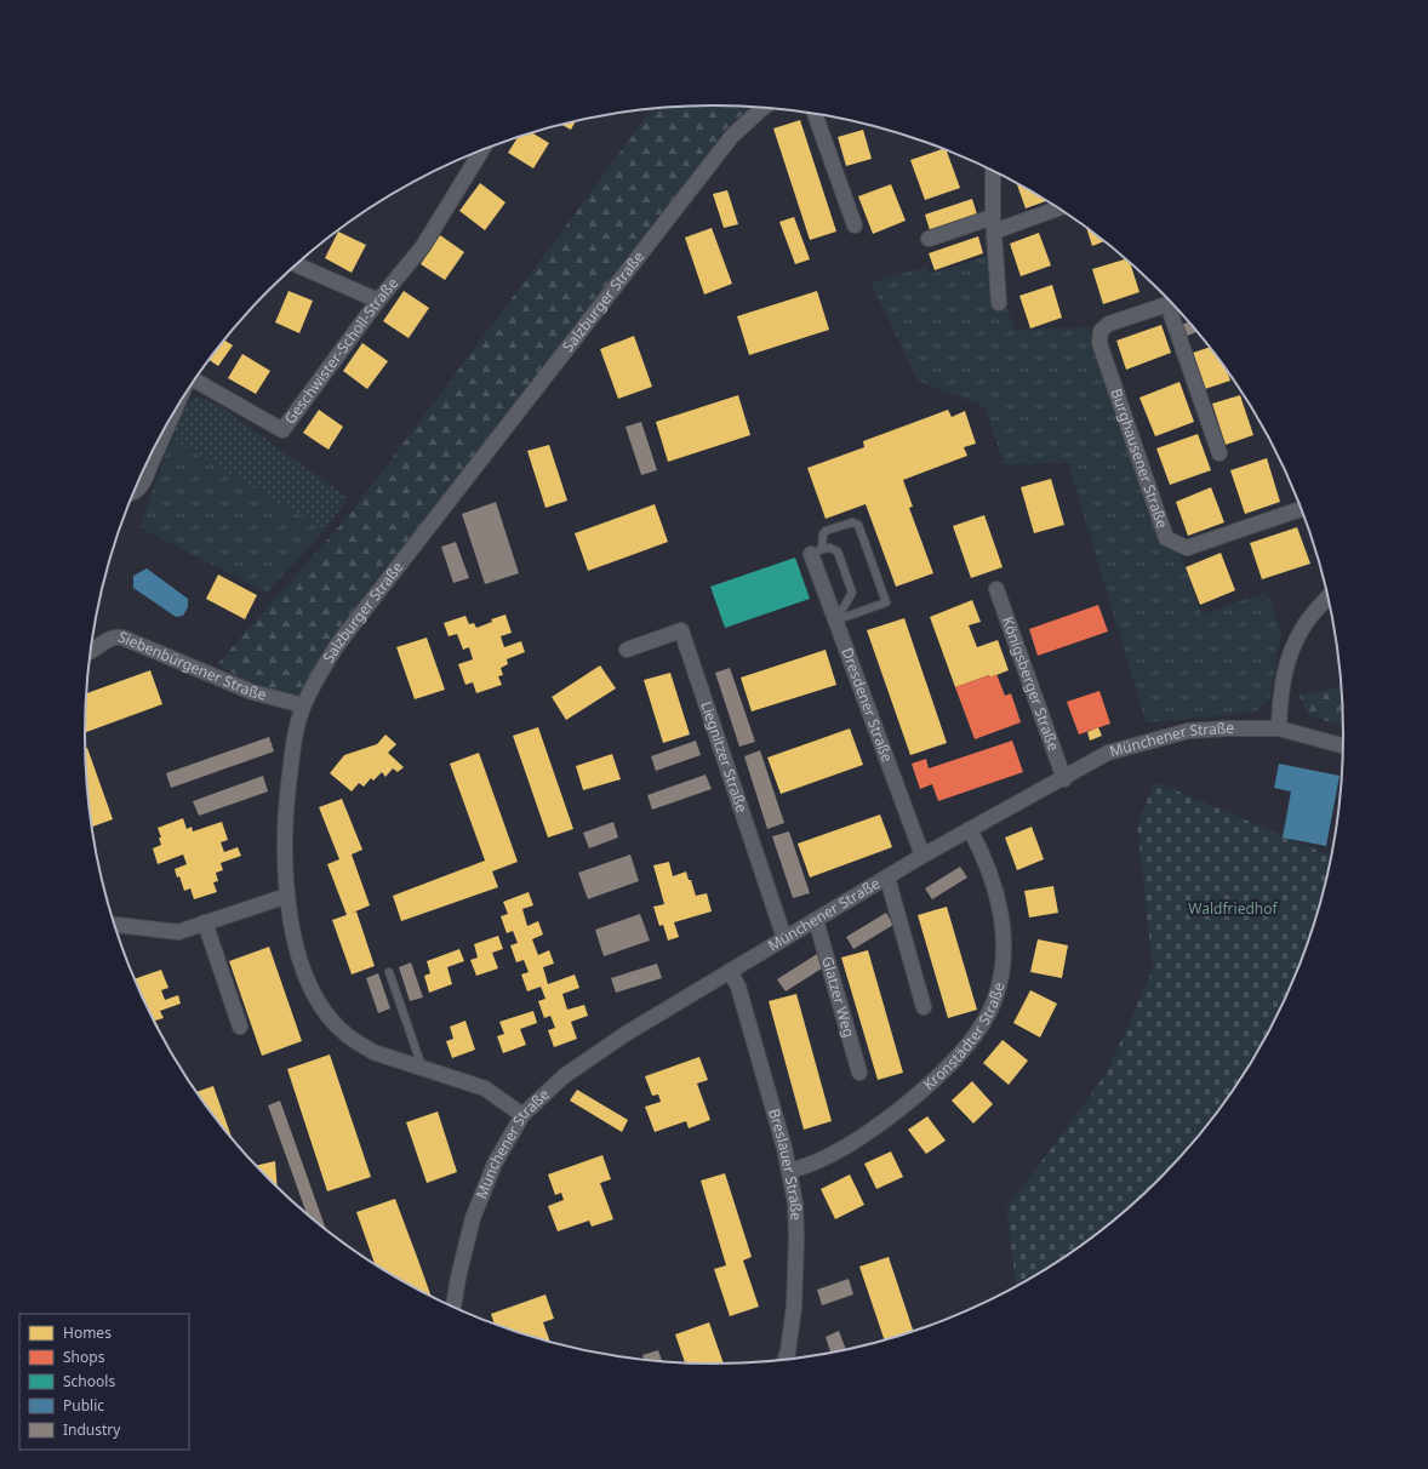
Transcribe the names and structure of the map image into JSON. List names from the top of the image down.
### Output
{
  "streets": {
    "street": [
      "Salzburger Straße",
      "Geschwister-Scholl-Straße",
      "Burghausener Straße",
      "Siebenbürgener Straße",
      "Königsberger Straße",
      "Dresdener Straße",
      "Münchener Straße",
      "Liegnitzer Straße",
      "Glatzer Weg",
      "Kronstädter Straße",
      "Breslauer Straße"
    ]
  },
  "crossings": [
    ["Salzburger Straße", "Siebenbürgener Straße"],
    ["Salzburger Straße", "Münchener Straße"],
    ["Königsberger Straße", "Münchener Straße"],
    ["Dresdener Straße", "Münchener Straße"],
    ["Münchener Straße", "Liegnitzer Straße"],
    ["Münchener Straße", "Glatzer Weg"],
    ["Münchener Straße", "Kronstädter Straße"],
    ["Münchener Straße", "Breslauer Straße"],
    ["Kronstädter Straße", "Breslauer Straße"]
  ],
  "parks": ["Waldfriedhof"],
  "legend": [
    "Homes",
    "Shops",
    "Schools",
    "Public",
    "Industry"
  ]
}
